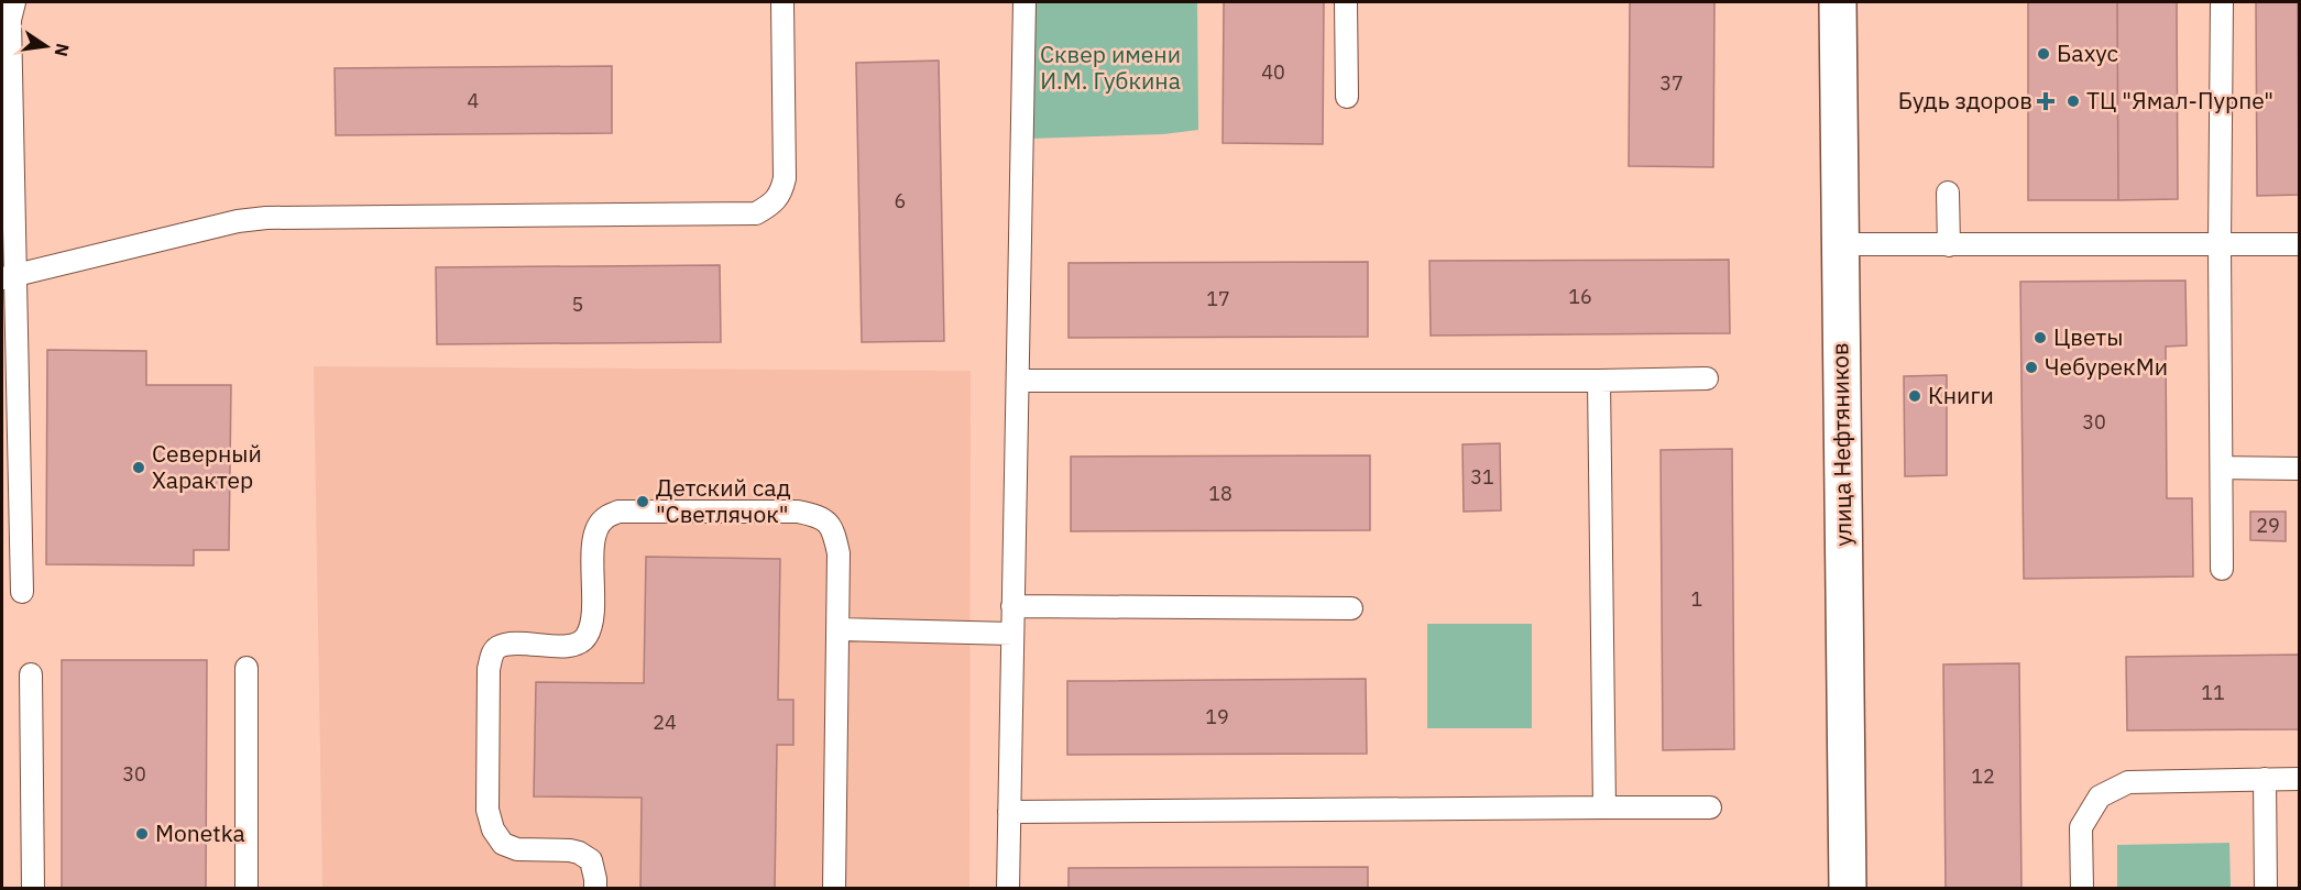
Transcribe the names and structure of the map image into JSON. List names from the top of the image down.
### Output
{
  "streets": {
    "street": ["улица Нефтяников"]
  },
  "parks": ["Сквер имени И.М. Губкина"],
  "places": {
    "other": [
      "Бахус",
      "ТЦ \"Ямал-Пурпе\"",
      "Цветы",
      "ЧебурекМи",
      "Книги",
      "Северный Характер",
      "Детский сад \"Светлячок\"",
      "Monetka"
    ],
    "health": ["Будь здоров"]
  },
  "house_numbers": [
    "40",
    "37",
    "4",
    "6",
    "16",
    "17",
    "5",
    "30",
    "31",
    "18",
    "29",
    "1",
    "11",
    "19",
    "24",
    "30",
    "12"
  ],
  "north": "right"
}
